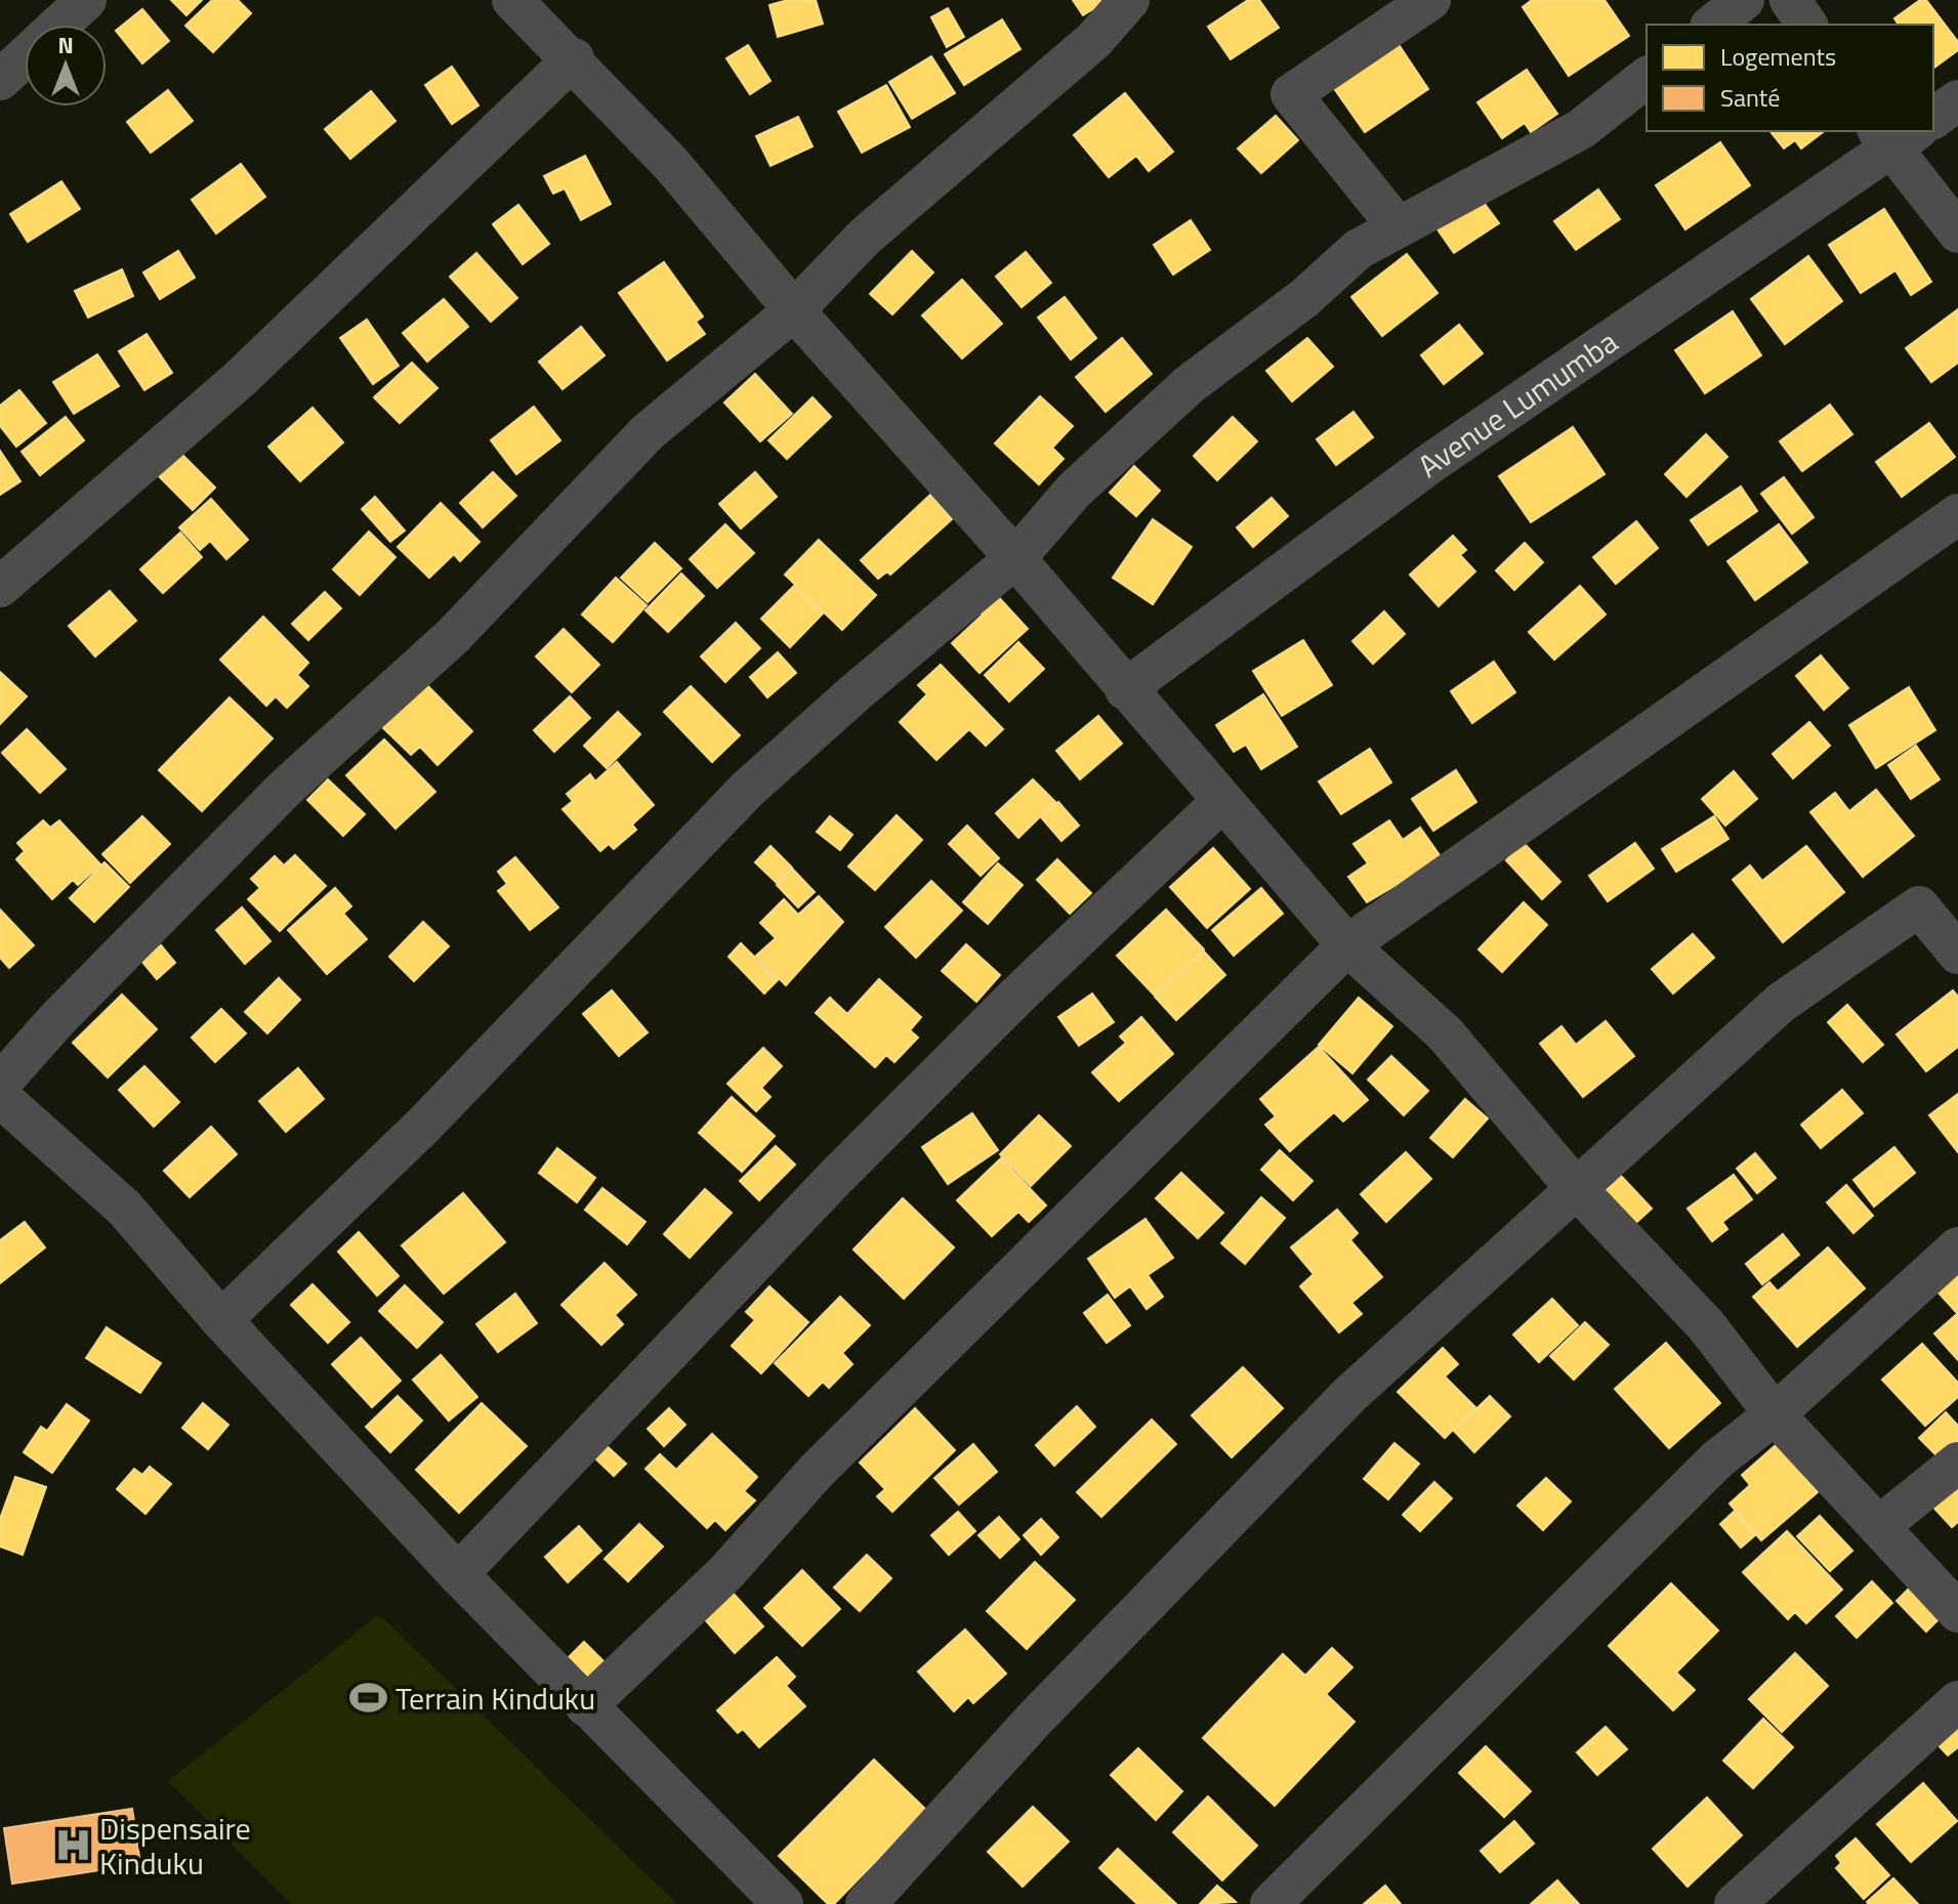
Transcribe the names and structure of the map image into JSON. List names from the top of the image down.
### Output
{
  "streets": {
    "street": ["Avenue Lumumba"]
  },
  "places": {
    "sports": ["Terrain Kinduku"],
    "hospital": ["Dispensaire Kinduku"]
  },
  "legend": ["Logements", "Santé"],
  "north": "top"
}
